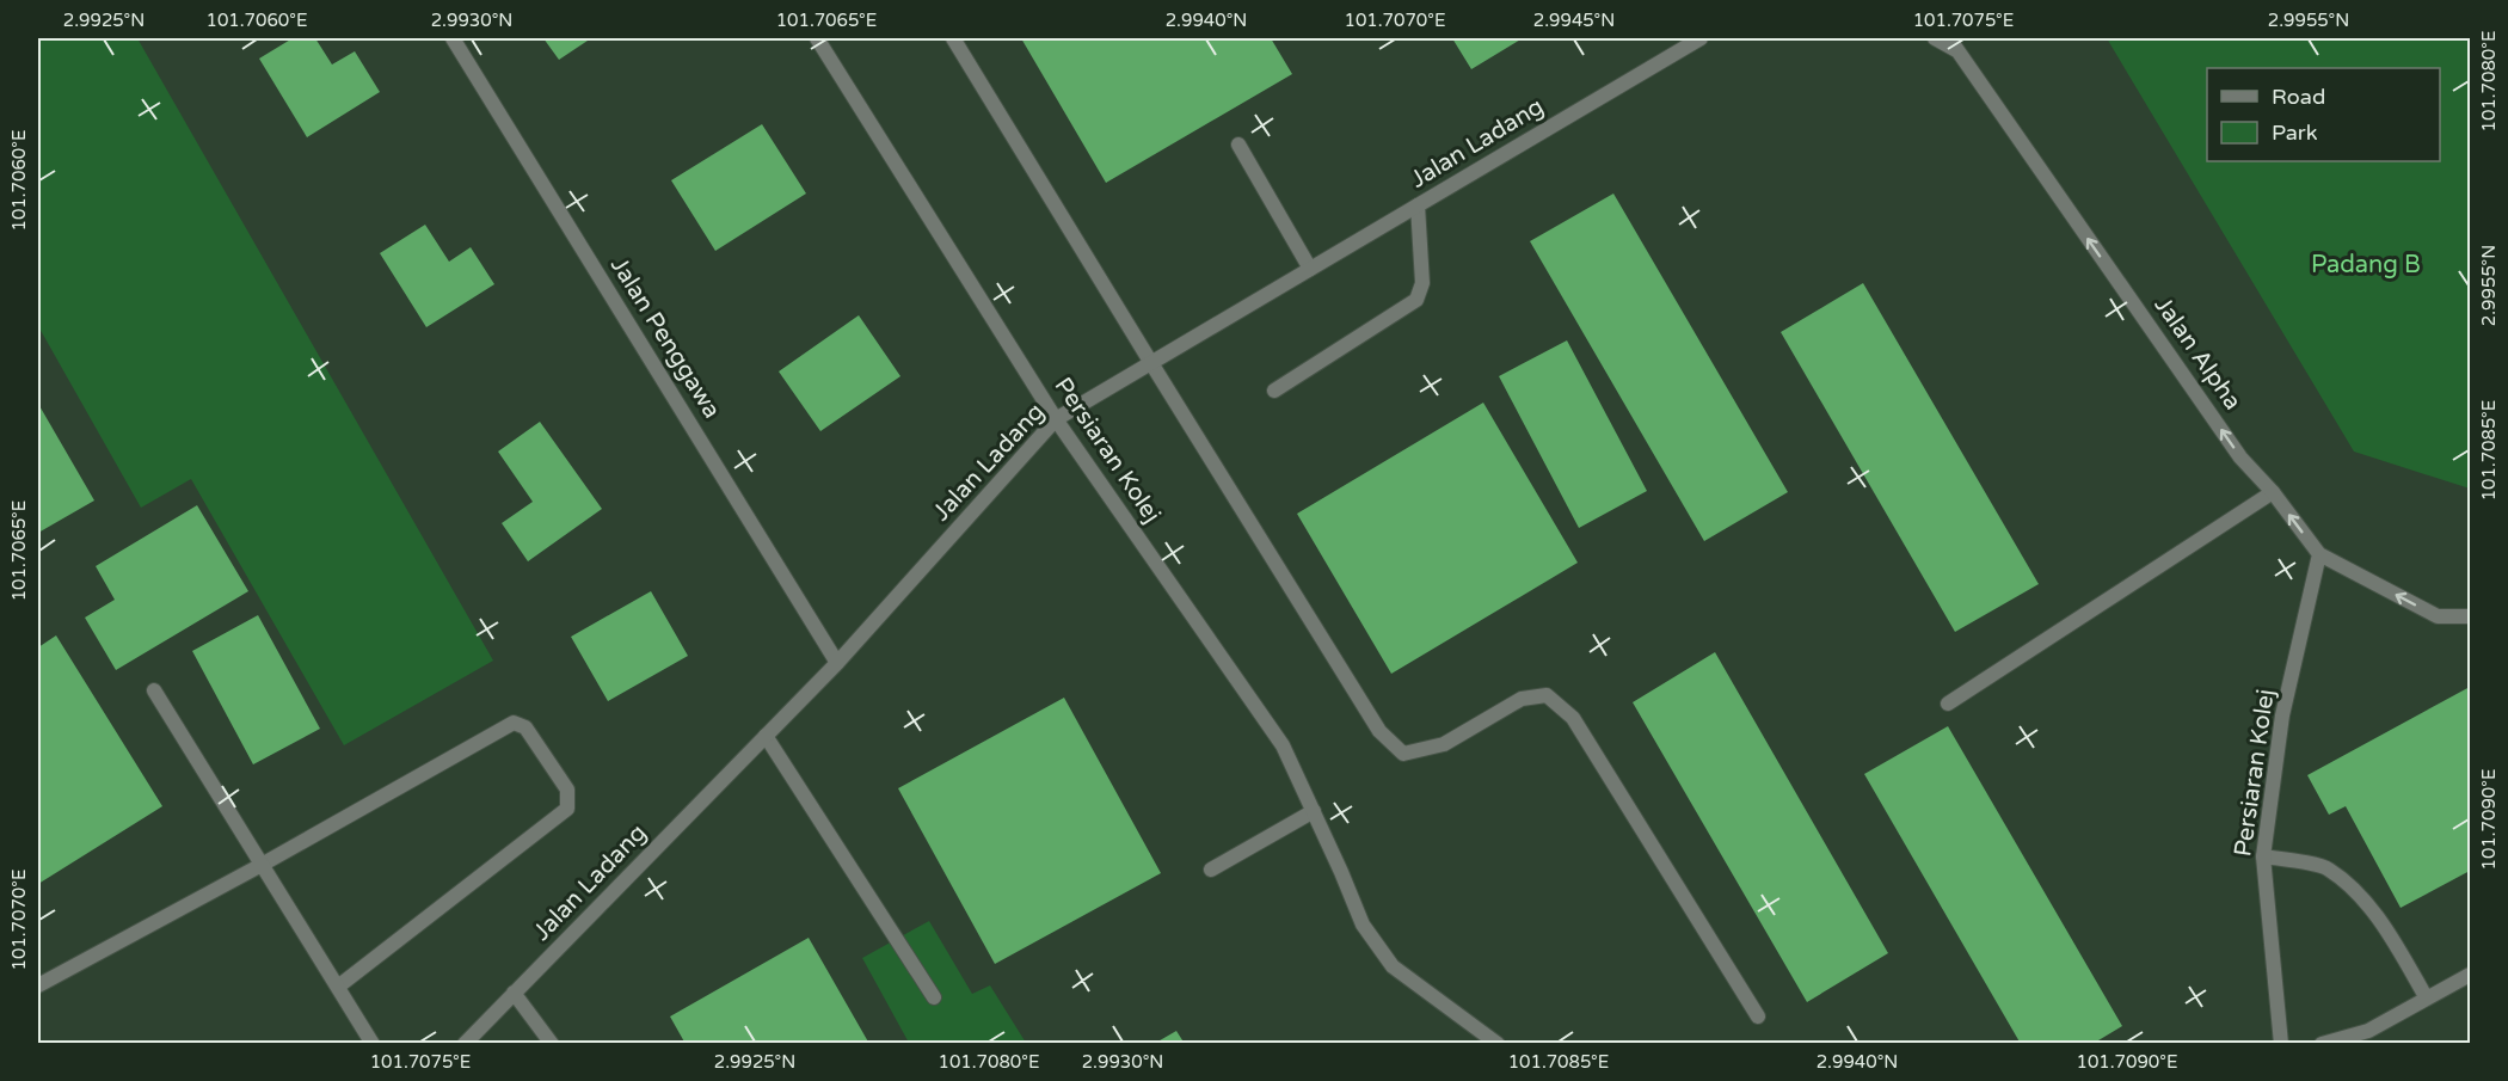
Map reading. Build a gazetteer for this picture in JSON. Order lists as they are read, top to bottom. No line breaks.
{"streets":{"street":["Jalan Ladang","Jalan Penggawa","Jalan Alpha","Persiaran Kolej"]},"crossings":[["Jalan Ladang","Jalan Penggawa"],["Jalan Ladang","Persiaran Kolej"],["Jalan Alpha","Persiaran Kolej"]],"one_way":["Jalan Alpha"],"parks":["Padang B"],"legend":["Road","Park"],"coordinates":["2.9925°N","101.7060°E","2.9930°N","101.7065°E","2.9940°N","101.7070°E","2.9945°N","101.7075°E","2.9955°N","101.7080°E","101.7085°E","101.7090°E"]}
